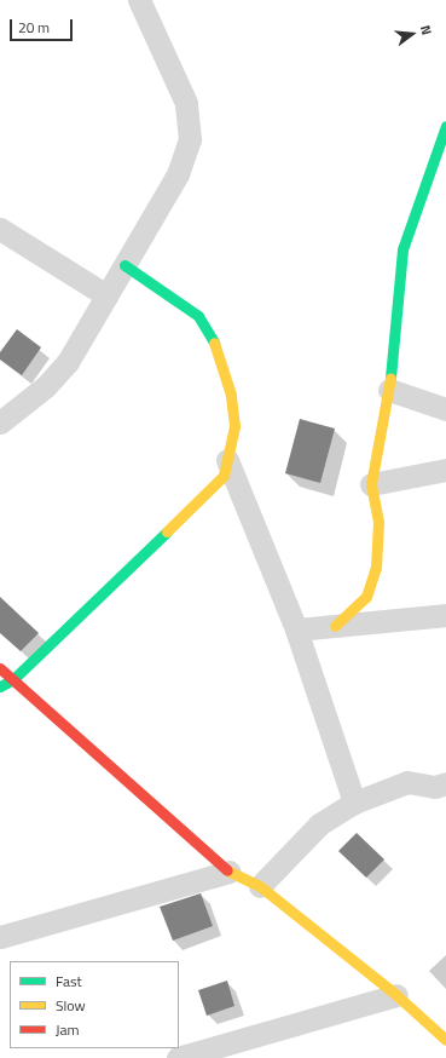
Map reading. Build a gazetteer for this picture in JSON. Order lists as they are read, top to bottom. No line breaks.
{"legend":["Fast","Slow","Jam"],"scale_bar":"20 m","north":"right"}
